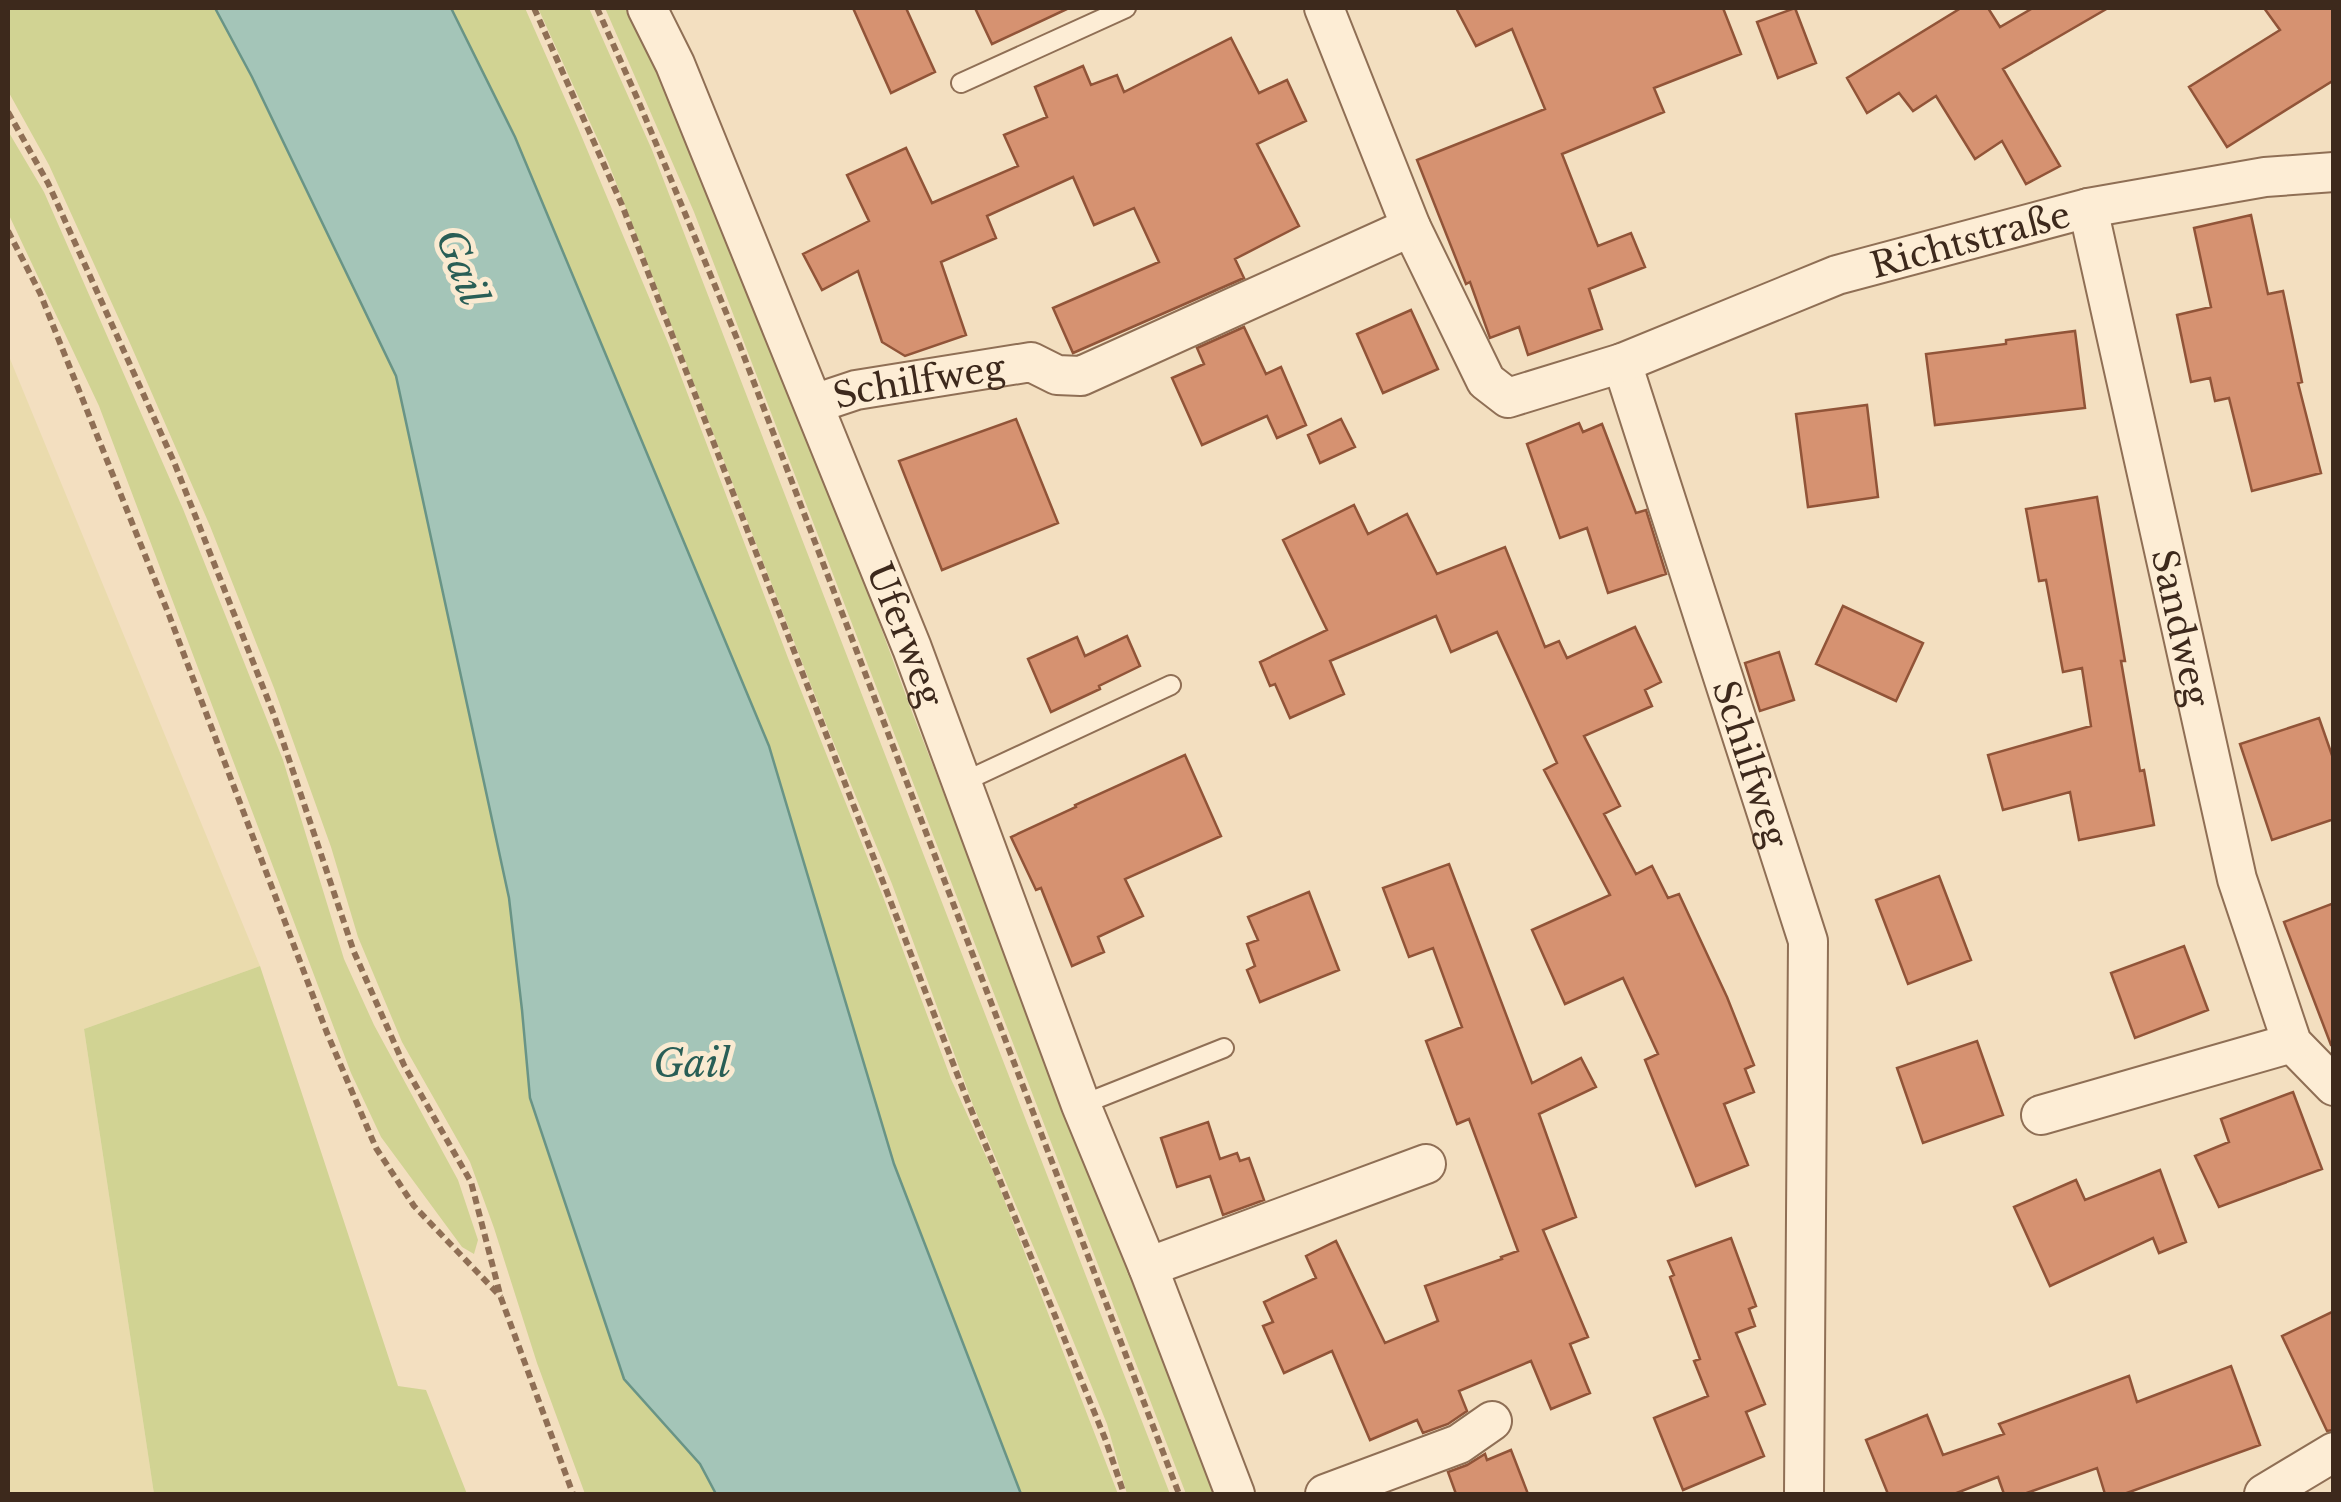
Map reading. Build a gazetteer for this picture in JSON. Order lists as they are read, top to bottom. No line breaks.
{"streets":{"street":["Richtstraße","Schilfweg","Sandweg","Uferweg"]},"crossings":[["Richtstraße","Schilfweg"],["Richtstraße","Sandweg"],["Schilfweg","Uferweg"]],"water":["Gail"]}
